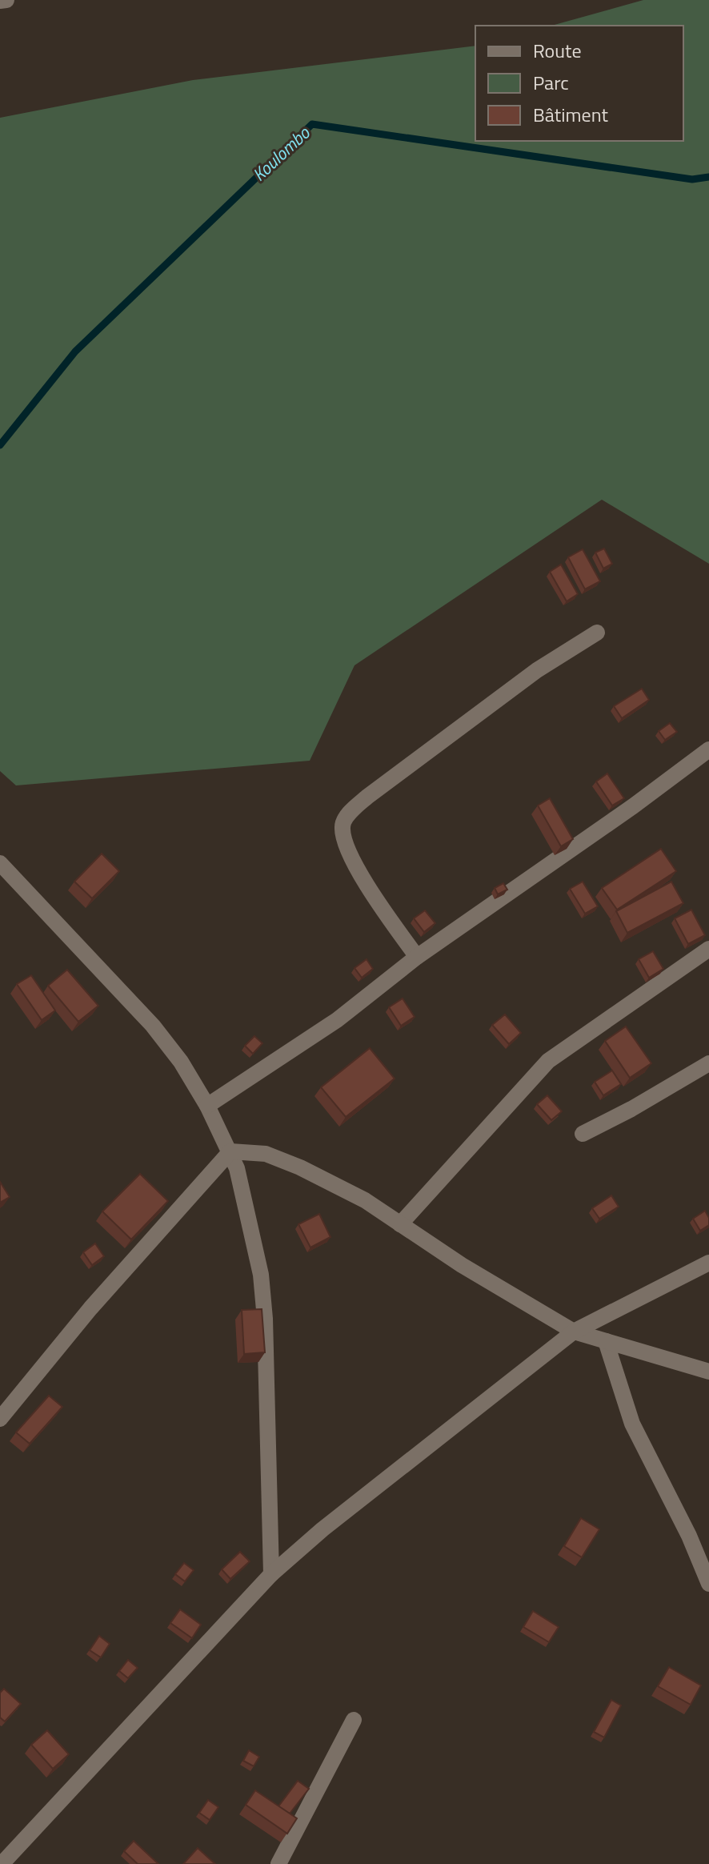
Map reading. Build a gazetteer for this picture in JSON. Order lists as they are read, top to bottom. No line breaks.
{"water":["Koulombo"],"legend":["Route","Parc","Bâtiment"]}
